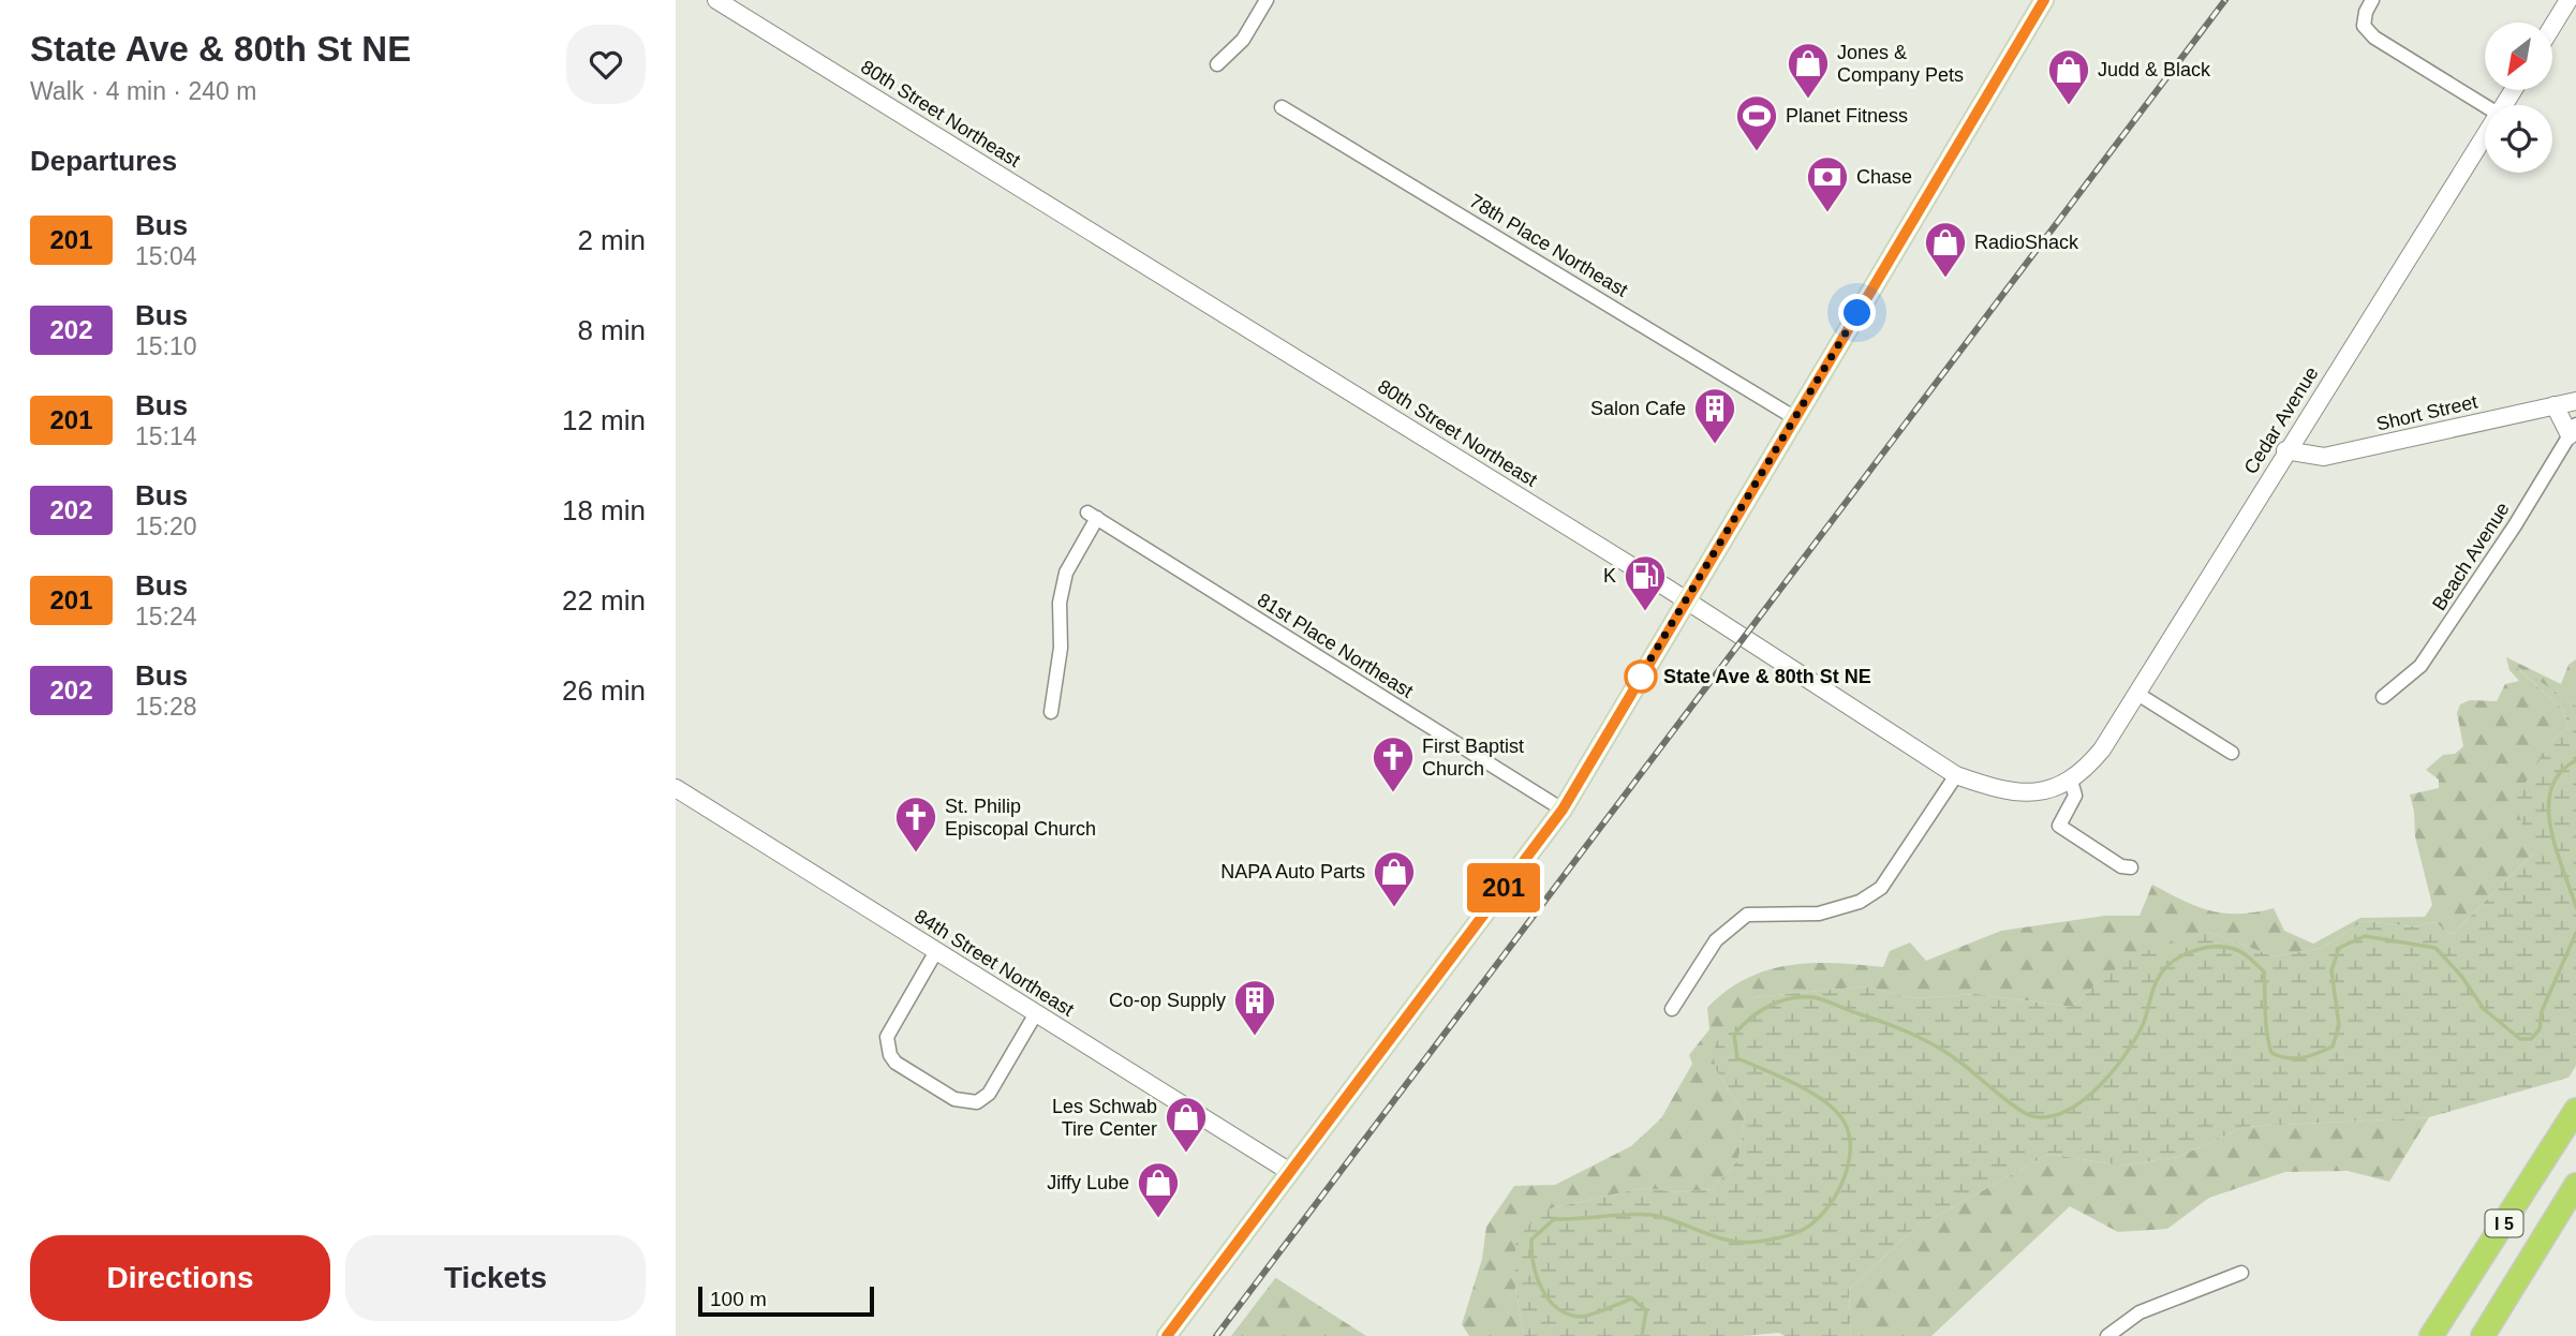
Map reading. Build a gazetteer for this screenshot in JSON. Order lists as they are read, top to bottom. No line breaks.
{"streets":{"highway":["I 5"],"street":["80th Street Northeast","78th Place Northeast","Short Street","Cedar Avenue","Beach Avenue","81st Place Northeast","84th Street Northeast"]},"crossings":[["80th Street Northeast","Cedar Avenue"],["Short Street","Cedar Avenue"]],"places":{"shop":["Jones & Company Pets","Judd & Black","RadioShack","NAPA Auto Parts","Les Schwab Tire Center","Jiffy Lube"],"sports":["Planet Fitness"],"bank":["Chase"],"building":["Salon Cafe","Co-op Supply"],"fuel station":["K"],"other":["State Ave & 80th St NE"],"church":["First Baptist Church","St. Philip Episcopal Church"]},"lines":["bus line 201"],"scale_bar":"100 m","north":"bottom left","page":{"heading":[["State Ave & 80th St NE","Walk · 4 min · 240 m"],"Departures"],"on_map":"201","list":[{"mark":"201","name":"Bus","note":"15:04","value":"2 min"},{"mark":"202","name":"Bus","note":"15:10","value":"8 min"},{"mark":"201","name":"Bus","note":"15:14","value":"12 min"},{"mark":"202","name":"Bus","note":"15:20","value":"18 min"},{"mark":"201","name":"Bus","note":"15:24","value":"22 min"},{"mark":"202","name":"Bus","note":"15:28","value":"26 min"}],"buttons":["Directions","Tickets"],"scale":"100 m"}}
